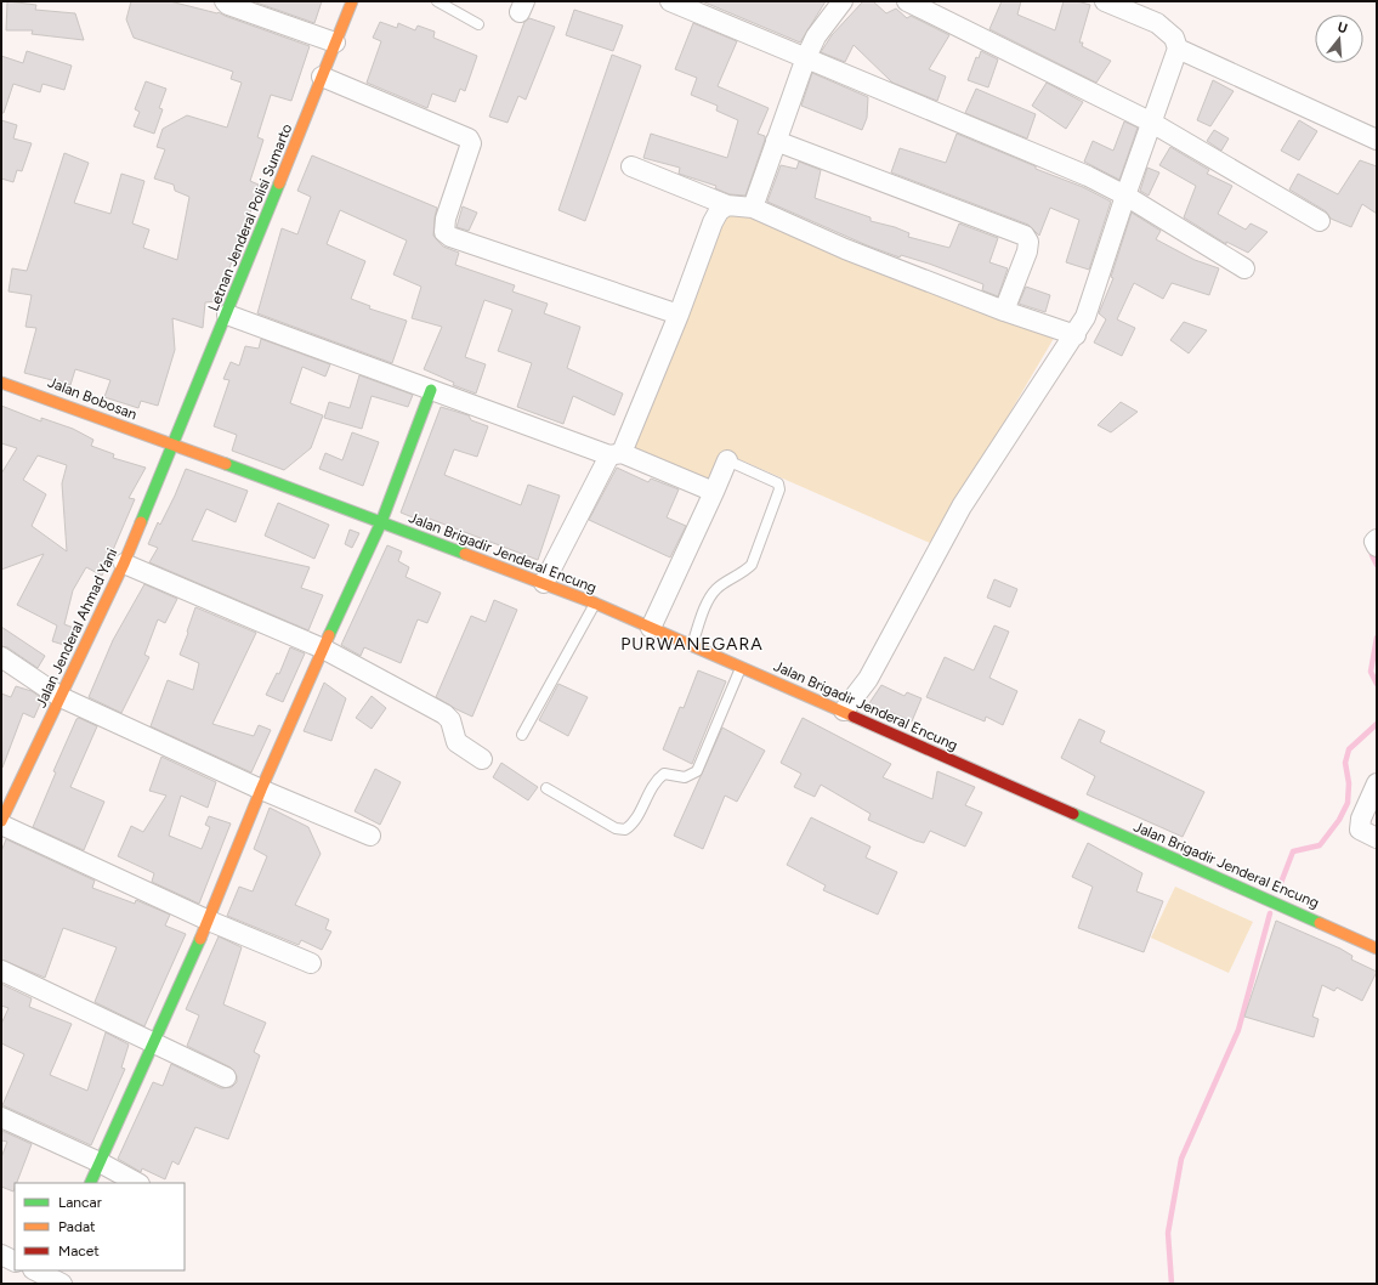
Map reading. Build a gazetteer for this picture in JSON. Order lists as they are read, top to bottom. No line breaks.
{"streets":{"street":["Letnan Jenderal Polisi Sumarto","Jalan Bobosan","Jalan Brigadir Jenderal Encung","Jalan Jenderal Ahmad Yani"]},"crossings":[["Letnan Jenderal Polisi Sumarto","Jalan Bobosan"],["Letnan Jenderal Polisi Sumarto","Jalan Brigadir Jenderal Encung"],["Letnan Jenderal Polisi Sumarto","Jalan Jenderal Ahmad Yani"],["Jalan Bobosan","Jalan Brigadir Jenderal Encung"],["Jalan Bobosan","Jalan Jenderal Ahmad Yani"],["Jalan Brigadir Jenderal Encung","Jalan Jenderal Ahmad Yani"]],"districts":["PURWANEGARA"],"legend":["Lancar","Padat","Macet"],"north":"top"}
